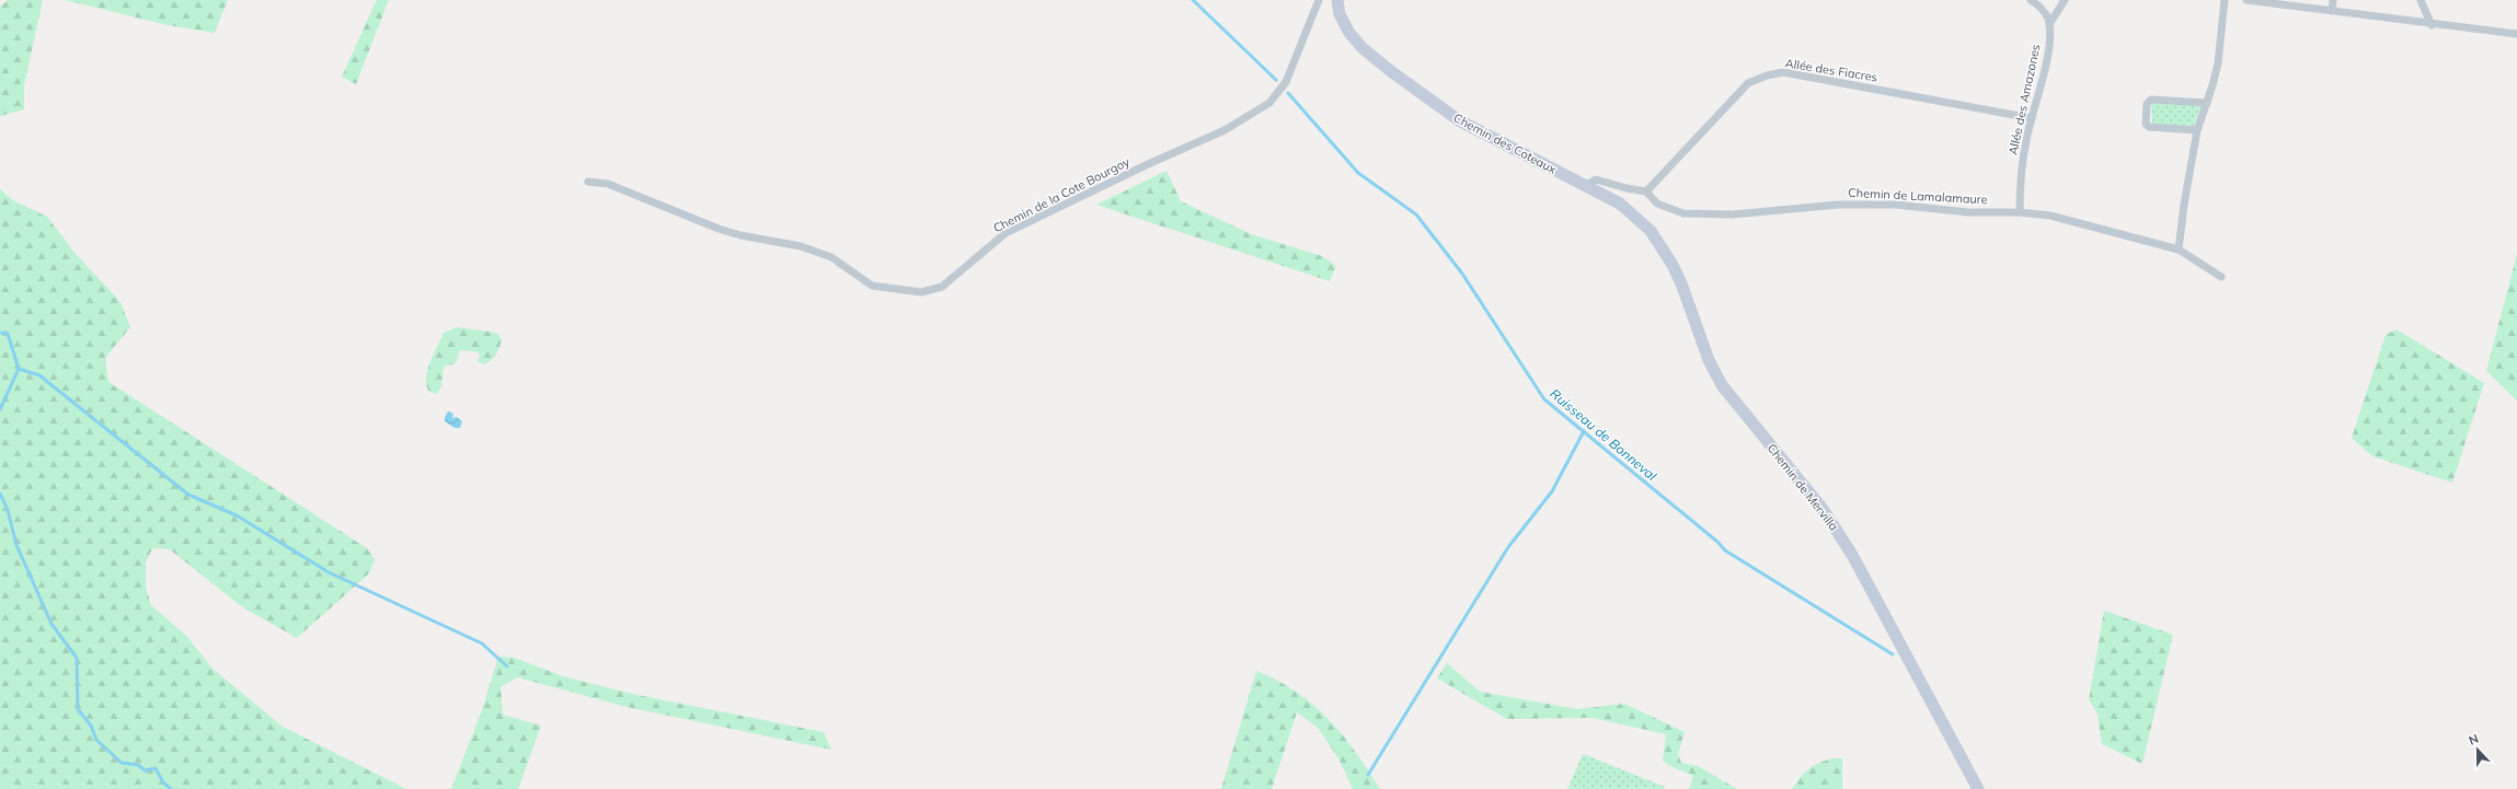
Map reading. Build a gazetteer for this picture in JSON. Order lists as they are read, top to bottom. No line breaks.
{"streets":{"street":["Allée des Fiacres","Allée des Amazones","Chemin des Coteaux","Chemin de la Cote Bourgoy","Chemin de Lamalamaure","Chemin de Mervilla"]},"crossings":[["Allée des Fiacres","Allée des Amazones"],["Allée des Fiacres","Chemin de Lamalamaure"],["Allée des Amazones","Chemin de Lamalamaure"],["Chemin des Coteaux","Chemin de Mervilla"]],"water":["Ruisseau de Bonneval"],"north":"top"}
